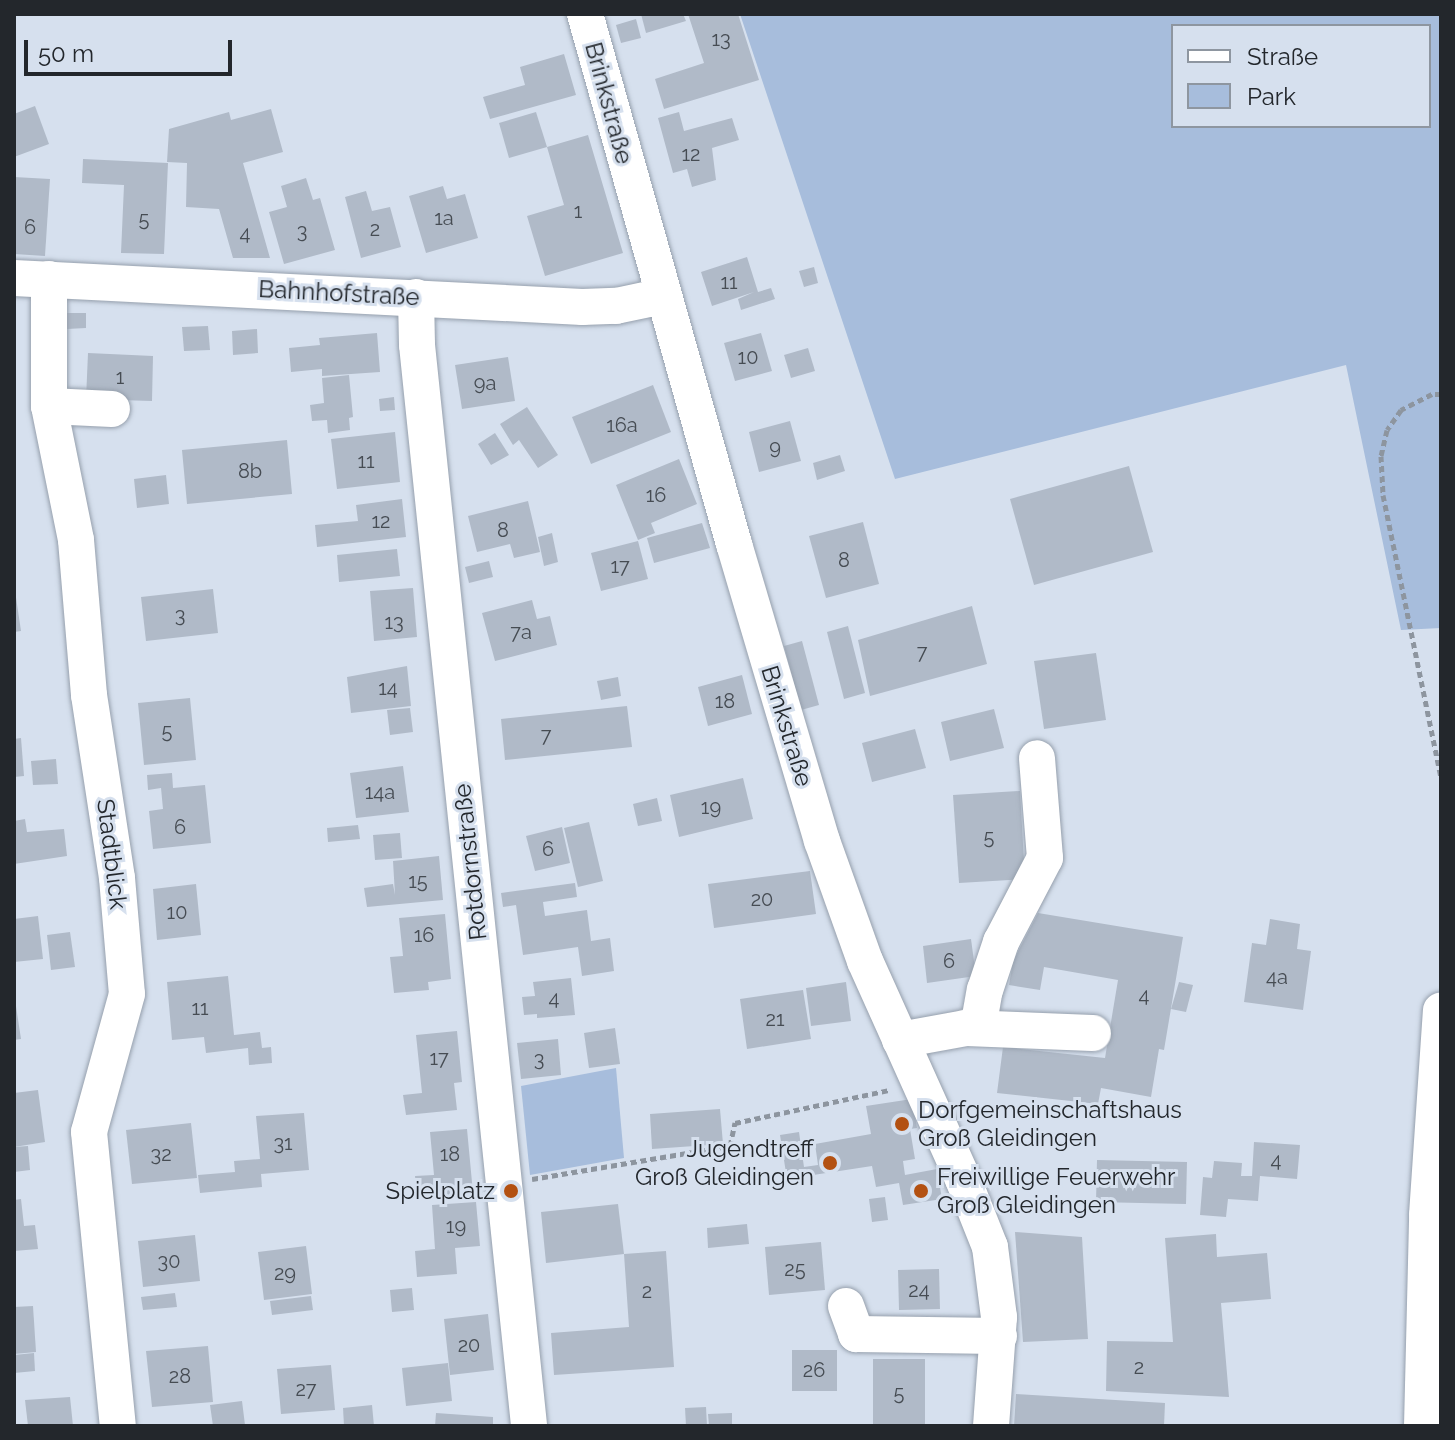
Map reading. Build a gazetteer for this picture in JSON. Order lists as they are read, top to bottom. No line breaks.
{"streets":{"street":["Brinkstraße","Bahnhofstraße","Stadtblick","Rotdornstraße"]},"crossings":[["Brinkstraße","Bahnhofstraße"],["Bahnhofstraße","Stadtblick"],["Bahnhofstraße","Rotdornstraße"]],"places":["Dorfgemeinschaftshaus Groß Gleidingen","Jugendtreff Groß Gleidingen","Spielplatz","Freiwillige Feuerwehr Groß Gleidingen"],"house_numbers":["13","12","1","1a","5","6","2","3","4","11","10","1","9a","16a","9","11","8b","16","12","8","8","17","3","13","7a","7","14","18","5","7","14a","19","6","5","6","15","20","10","16","6","4a","4","4","11","21","17","3","31","32","18","4","19","30","25","29","24","2","20","2","26","28","27","5"],"legend":["Straße","Park"],"scale_bar":"50 m"}
